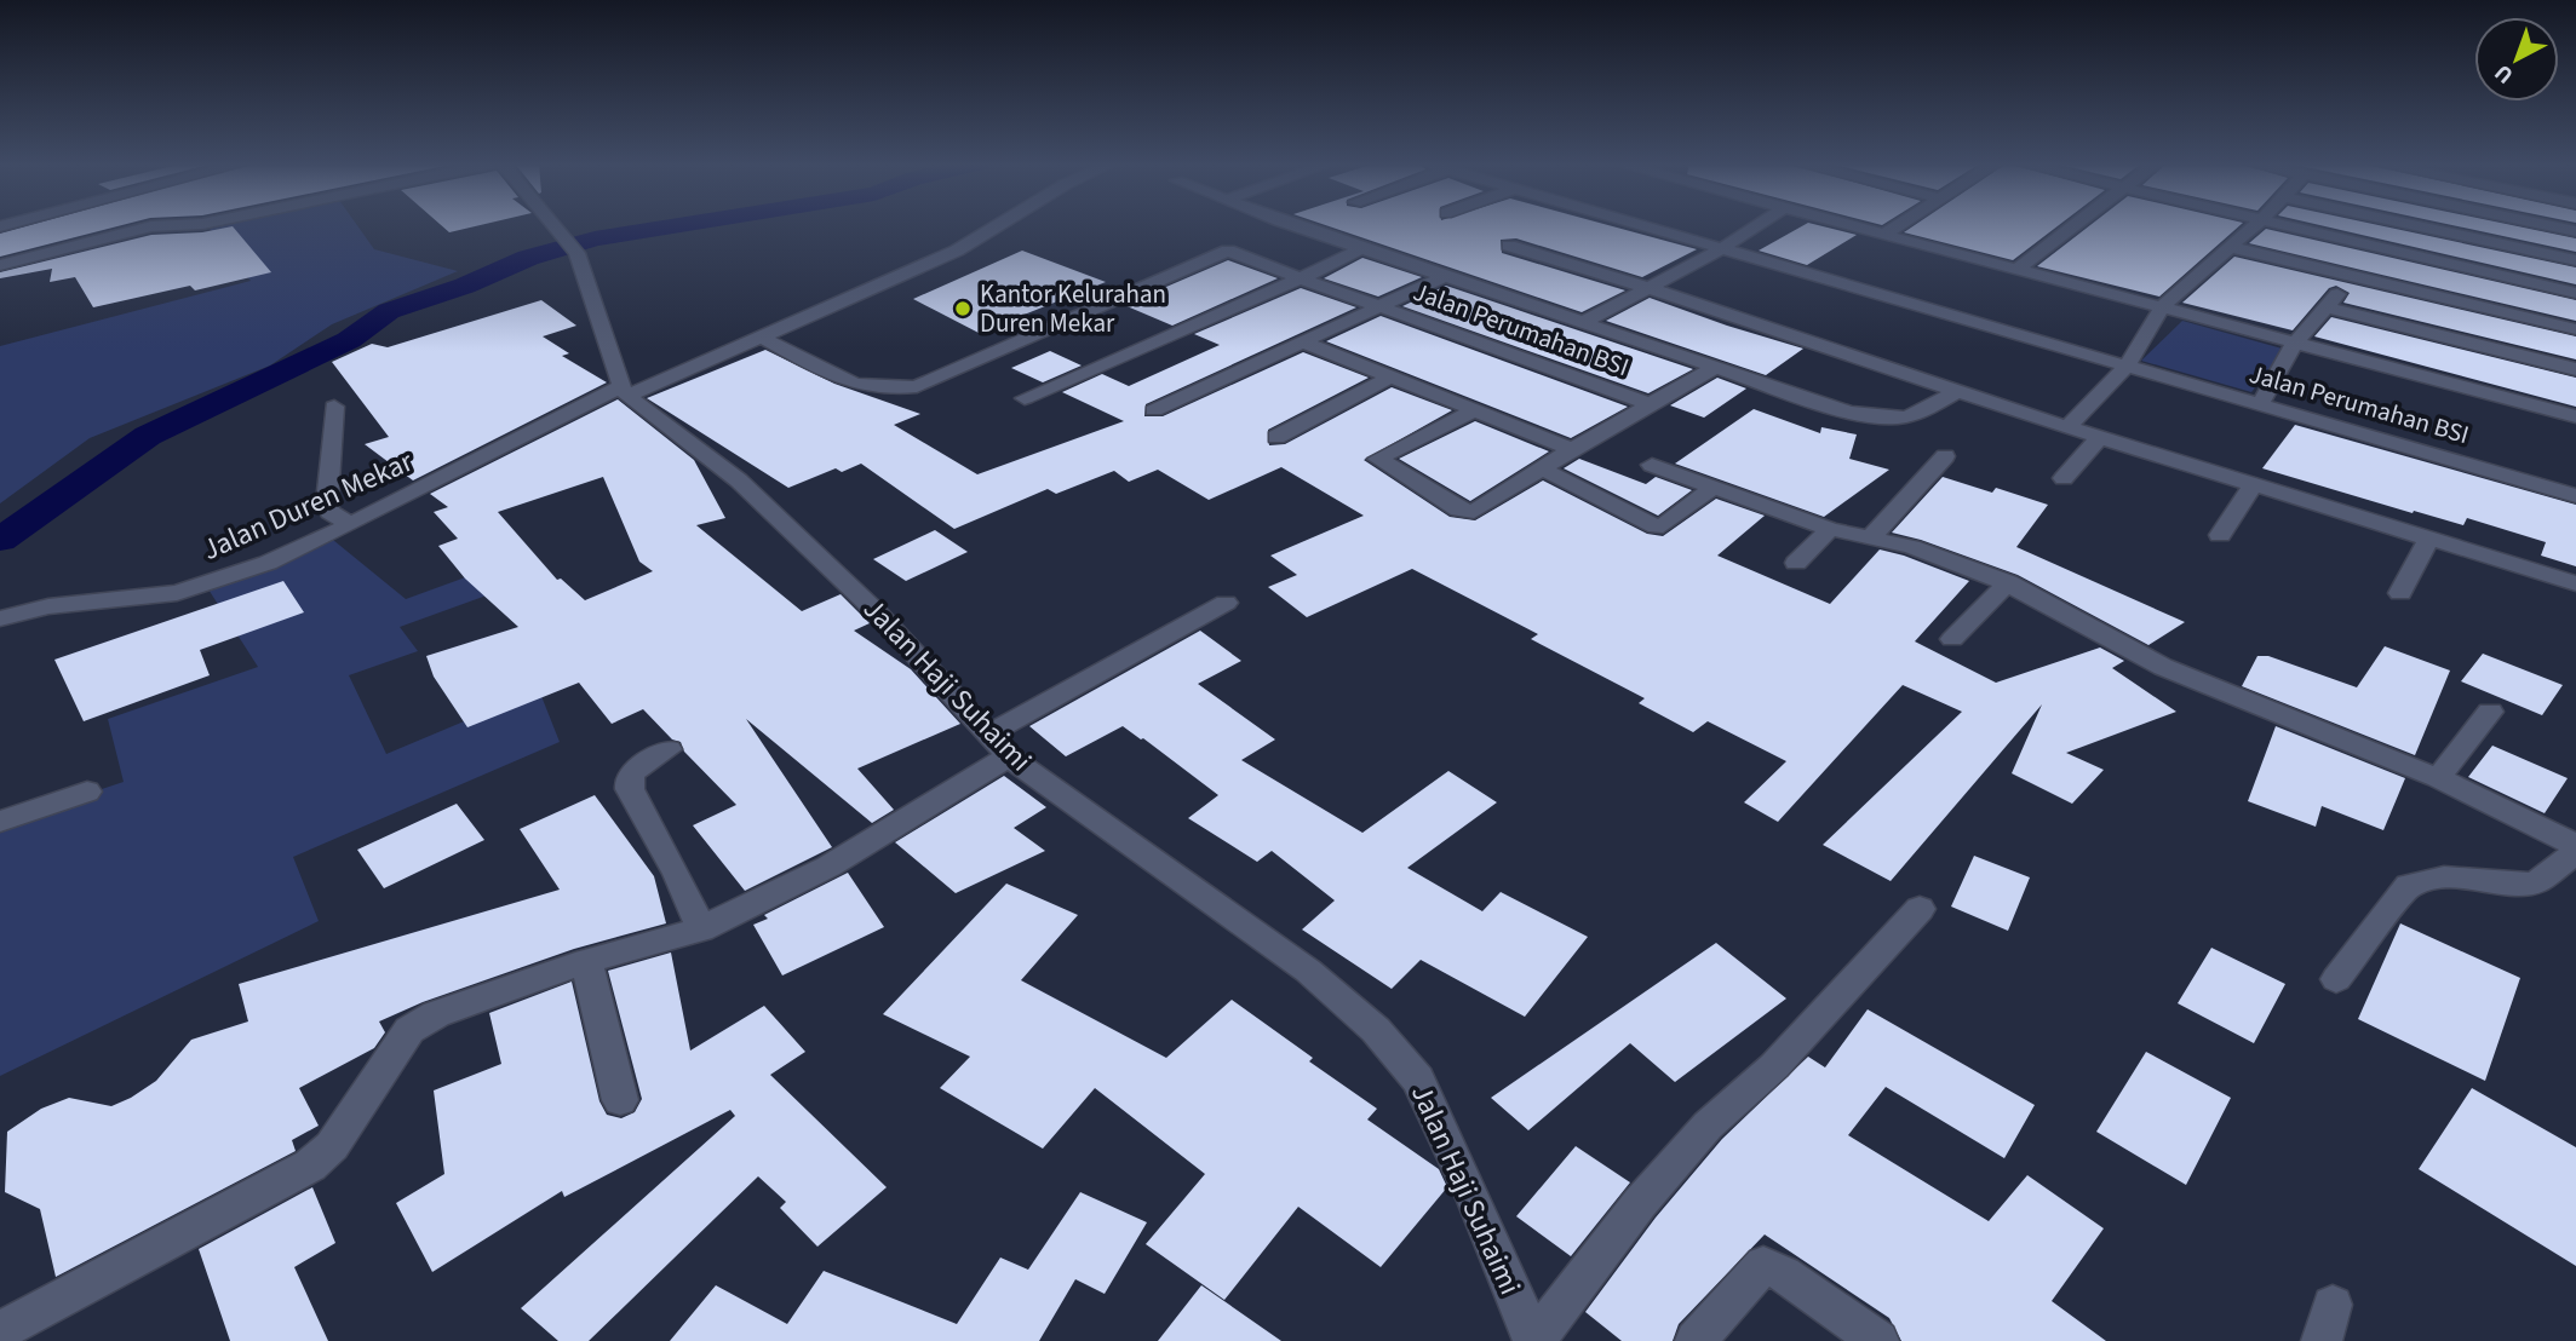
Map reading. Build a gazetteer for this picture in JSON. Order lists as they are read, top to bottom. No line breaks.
{"streets":{"street":["Jalan Perumahan BSI","Jalan Duren Mekar","Jalan Haji Suhaimi"]},"crossings":[["Jalan Perumahan BSI","Jalan Duren Mekar"],["Jalan Duren Mekar","Jalan Haji Suhaimi"]],"places":["Kantor Kelurahan Duren Mekar"],"north":"bottom left"}
